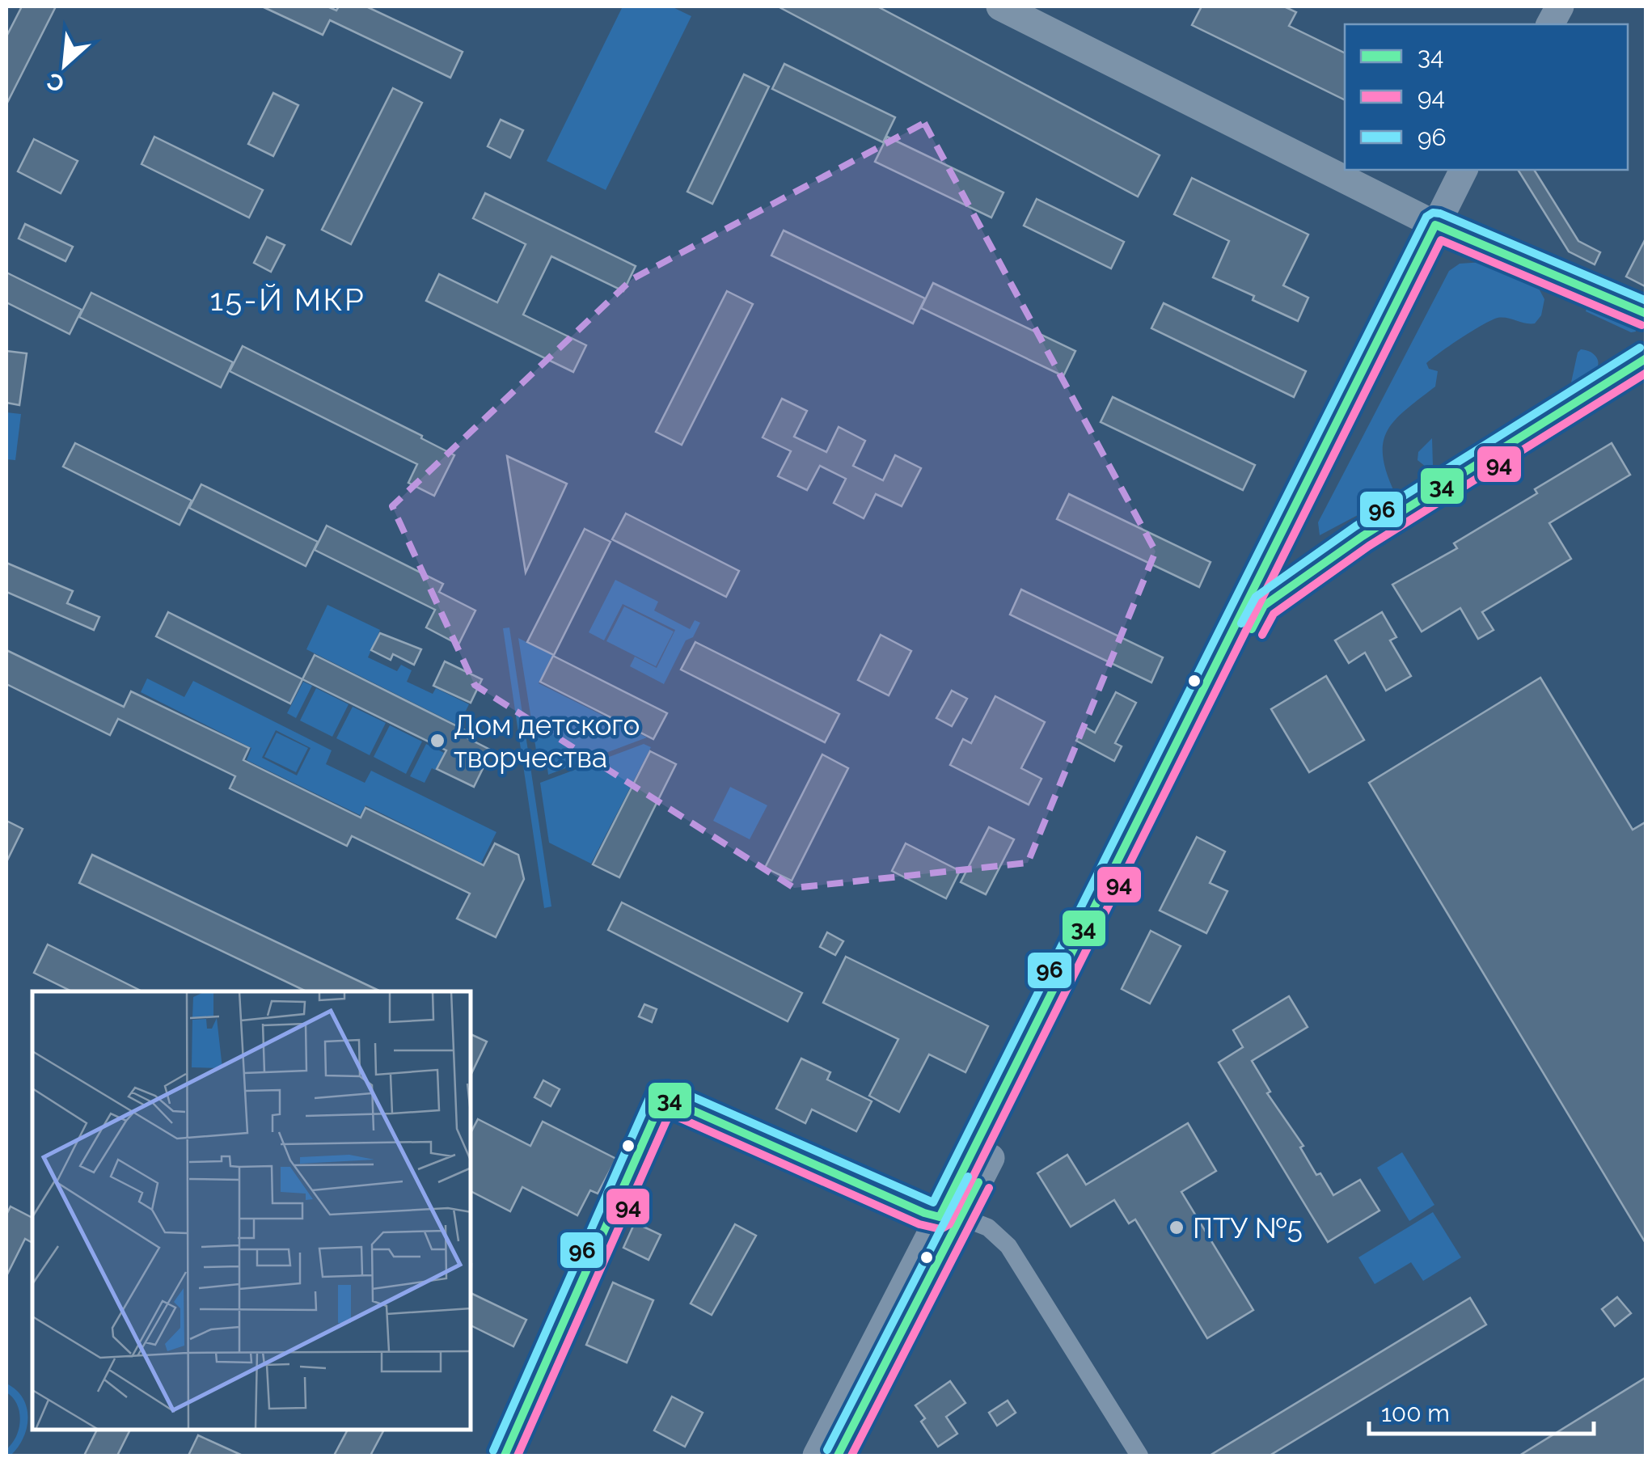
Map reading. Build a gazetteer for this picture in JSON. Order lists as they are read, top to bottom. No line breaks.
{"districts":["15-Й МКР"],"places":["Дом детского творчества","ПТУ №5"],"lines":["transit line 96","transit line 34","transit line 94"],"legend":["34","94","96"],"scale_bar":"100 m","north":"bottom left"}
